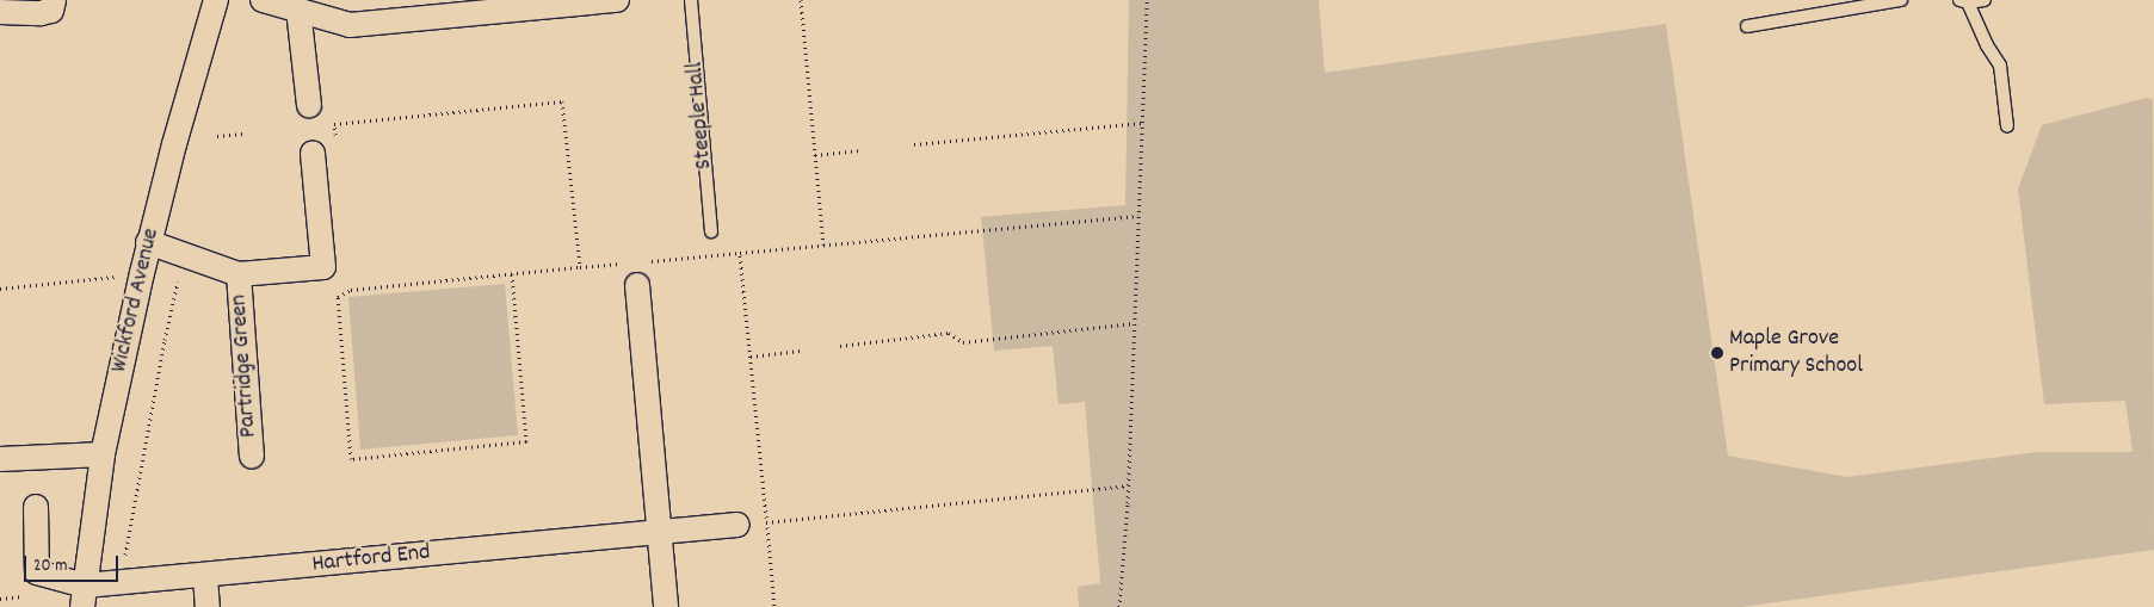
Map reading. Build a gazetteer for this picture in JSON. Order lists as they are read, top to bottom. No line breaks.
{"streets":{"street":["Wickford Avenue","Partridge Green","Hartford End"],"lane":["Steeple Hall"]},"crossings":[["Wickford Avenue","Partridge Green"],["Wickford Avenue","Hartford End"]],"places":["Maple Grove Primary School"],"scale_bar":"20 m"}
